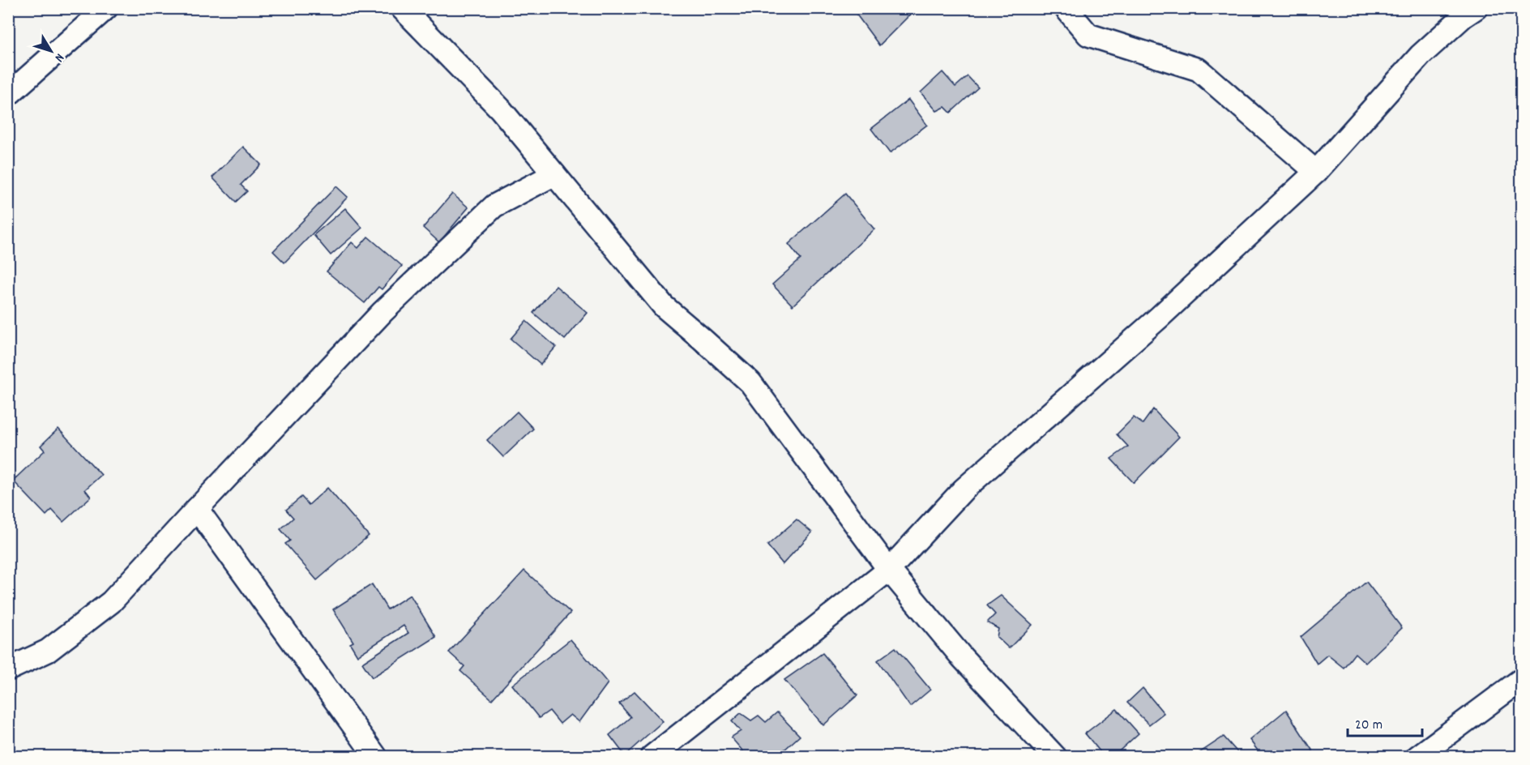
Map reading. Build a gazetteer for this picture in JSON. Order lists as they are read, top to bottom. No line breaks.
{"scale_bar":"20 m","north":"bottom right"}
